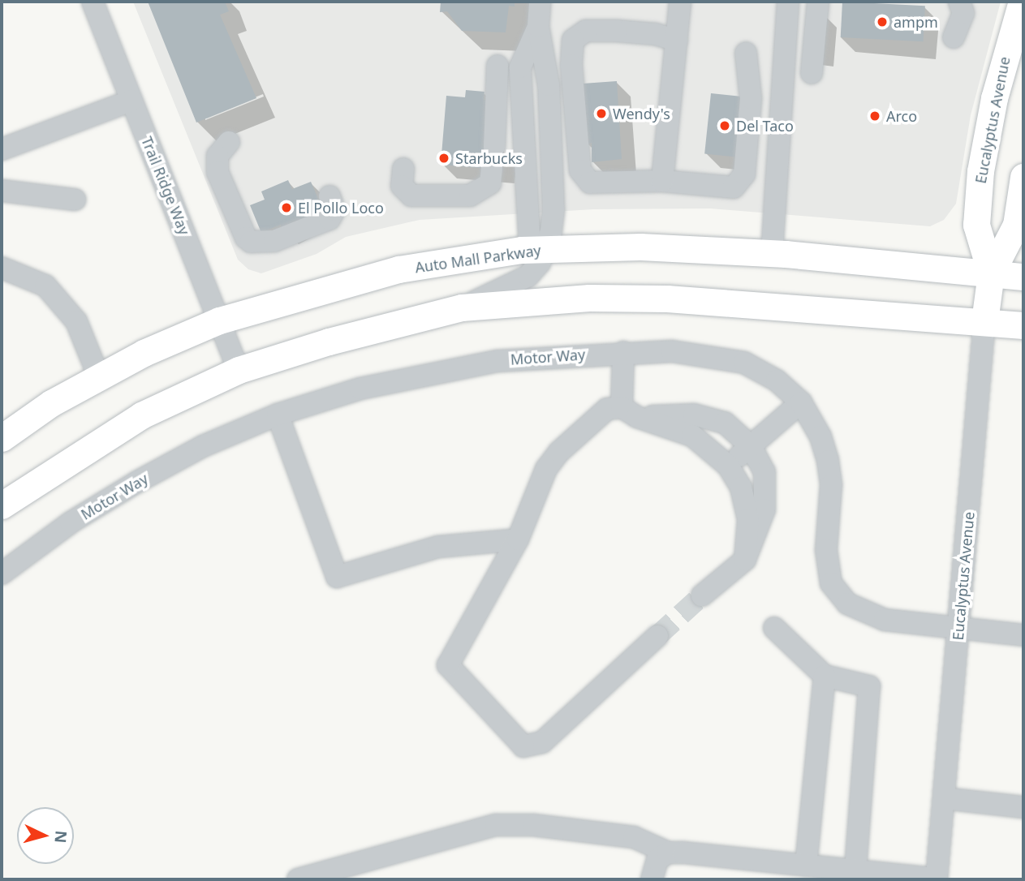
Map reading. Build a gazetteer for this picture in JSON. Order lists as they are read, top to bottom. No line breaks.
{"streets":{"main road":["Eucalyptus Avenue","Auto Mall Parkway"],"street":["Trail Ridge Way","Motor Way"]},"crossings":[["Eucalyptus Avenue","Auto Mall Parkway"],["Eucalyptus Avenue","Motor Way"],["Trail Ridge Way","Auto Mall Parkway"]],"places":["ampm","Wendy's","Arco","Del Taco","Starbucks","El Pollo Loco"],"north":"right"}
